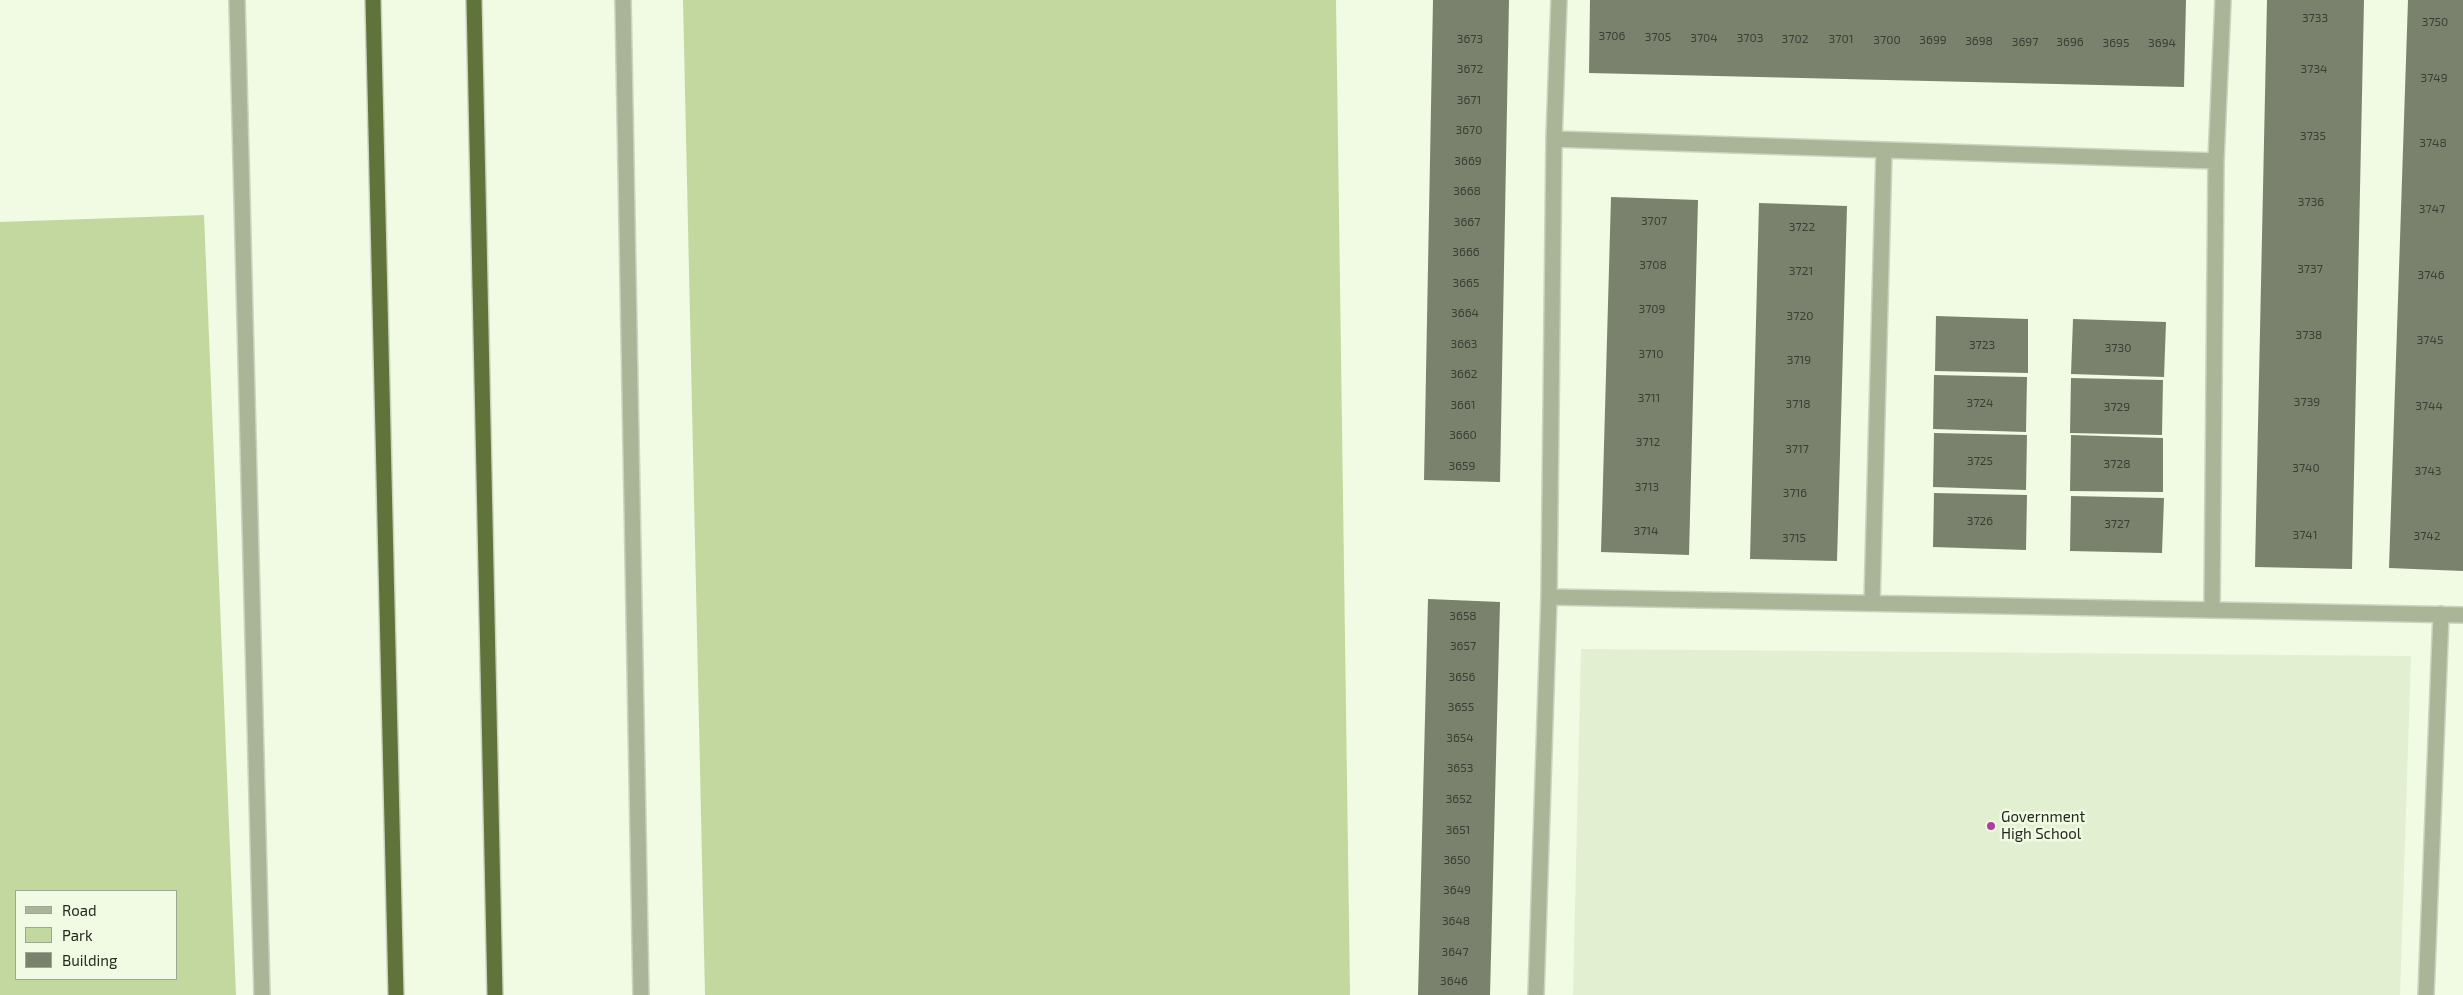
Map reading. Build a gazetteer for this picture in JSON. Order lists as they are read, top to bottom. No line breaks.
{"places":["Government High School"],"house_numbers":["3733","3750","3706","3705","3704","3703","3673","3702","3701","3700","3699","3698","3697","3696","3695","3694","3672","3734","3749","3671","3670","3735","3748","3669","3668","3736","3747","3707","3667","3722","3666","3708","3737","3721","3746","3665","3709","3664","3720","3738","3745","3663","3723","3730","3710","3719","3662","3711","3739","3724","3718","3661","3744","3729","3660","3712","3717","3725","3728","3659","3740","3743","3713","3716","3726","3727","3714","3741","3742","3715","3658","3657","3656","3655","3654","3653","3652","3651","3650","3649","3648","3647","3646"],"legend":["Road","Park","Building"]}
